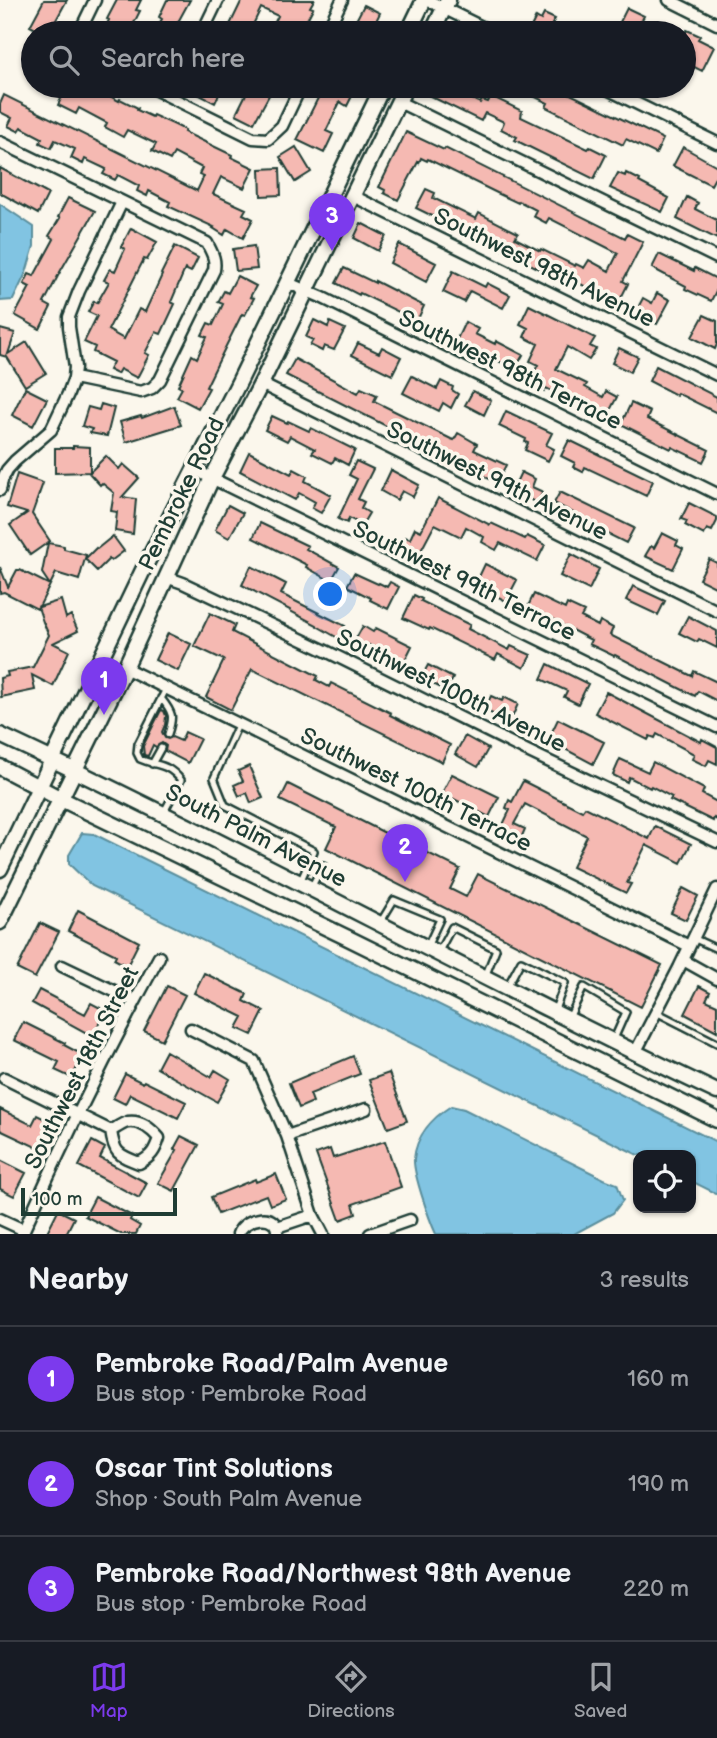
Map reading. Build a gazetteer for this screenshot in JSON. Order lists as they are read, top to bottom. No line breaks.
{"streets":{"main road":["Pembroke Road","South Palm Avenue"],"street":["Southwest 98th Avenue","Southwest 98th Terrace","Southwest 99th Avenue","Southwest 99th Terrace","Southwest 100th Avenue","Southwest 100th Terrace","Southwest 18th Street"]},"crossings":[["Southwest 98th Avenue","Pembroke Road"],["Southwest 98th Terrace","Pembroke Road"],["Southwest 99th Avenue","Pembroke Road"],["Pembroke Road","Southwest 99th Terrace"],["Pembroke Road","Southwest 100th Avenue"],["Pembroke Road","Southwest 100th Terrace"],["Pembroke Road","South Palm Avenue"]],"scale_bar":"100 m","page":{"search":"Search here","pins":["3","1","2"],"scale":"100 m","heading":["Nearby","3 results"],"list":[{"mark":"1","name":"Pembroke Road/Palm Avenue","note":"Bus stop · Pembroke Road","value":"160 m"},{"mark":"2","name":"Oscar Tint Solutions","note":"Shop · South Palm Avenue","value":"190 m"},{"mark":"3","name":"Pembroke Road/Northwest 98th Avenue","note":"Bus stop · Pembroke Road","value":"220 m"}],"nav":["Map","Directions","Saved"]}}
